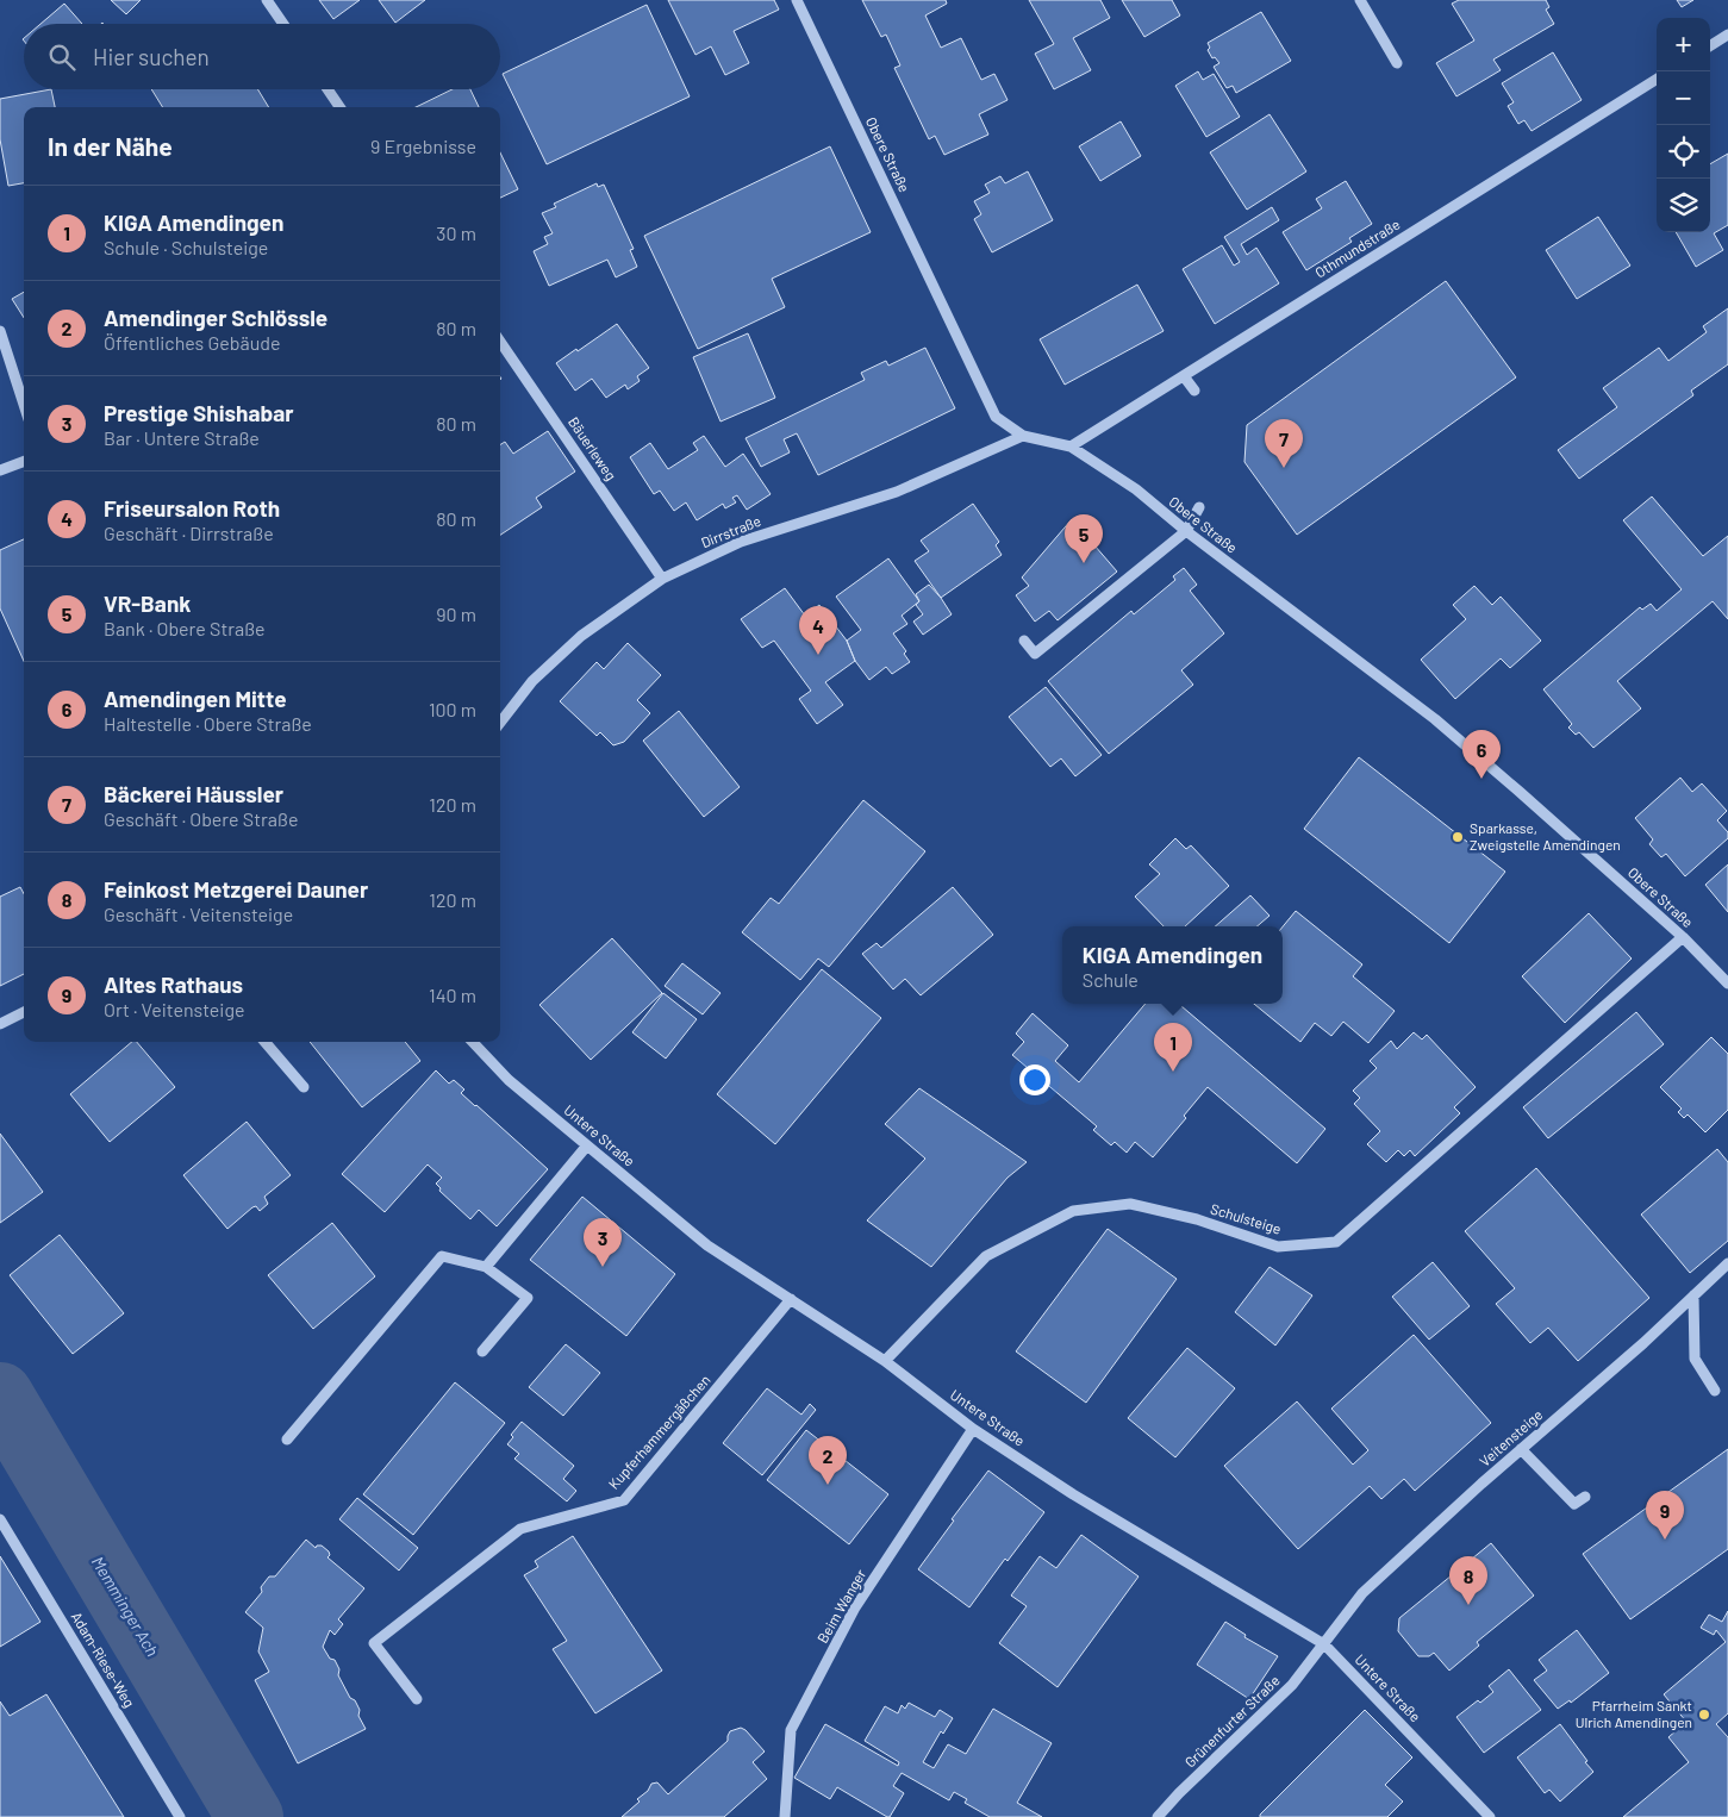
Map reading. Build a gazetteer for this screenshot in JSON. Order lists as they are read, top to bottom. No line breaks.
{"streets":{"street":["Obere Straße","Othmundstraße","Bäuerleweg","Dirrstraße","Untere Straße","Schulsteige","Kupferhammergäßchen","Veitensteige","Beim Wanger","Adam-Riese-Weg","Grünenfurter Straße"]},"crossings":[["Obere Straße","Othmundstraße"],["Obere Straße","Dirrstraße"],["Obere Straße","Schulsteige"],["Bäuerleweg","Dirrstraße"],["Untere Straße","Schulsteige"],["Untere Straße","Kupferhammergäßchen"],["Untere Straße","Veitensteige"],["Untere Straße","Beim Wanger"],["Untere Straße","Grünenfurter Straße"],["Veitensteige","Grünenfurter Straße"]],"water":["Memminger Ach"],"places":["Sparkasse, Zweigstelle Amendingen","Pfarrheim Sankt Ulrich Amendingen"],"page":{"map_buttons":["+","−"],"search":"Hier suchen","heading":["In der Nähe","9 Ergebnisse"],"list":[{"mark":"1","name":"KIGA Amendingen","note":"Schule · Schulsteige","value":"30 m"},{"mark":"2","name":"Amendinger Schlössle","note":"Öffentliches Gebäude","value":"80 m"},{"mark":"3","name":"Prestige Shishabar","note":"Bar · Untere Straße","value":"80 m"},{"mark":"4","name":"Friseursalon Roth","note":"Geschäft · Dirrstraße","value":"80 m"},{"mark":"5","name":"VR-Bank","note":"Bank · Obere Straße","value":"90 m"},{"mark":"6","name":"Amendingen Mitte","note":"Haltestelle · Obere Straße","value":"100 m"},{"mark":"7","name":"Bäckerei Häussler","note":"Geschäft · Obere Straße","value":"120 m"},{"mark":"8","name":"Feinkost Metzgerei Dauner","note":"Geschäft · Veitensteige","value":"120 m"},{"mark":"9","name":"Altes Rathaus","note":"Ort · Veitensteige","value":"140 m"}],"pins":["7","5","4","6","1","3","2","9","8"],"popup":["KIGA Amendingen","Schule"]}}
